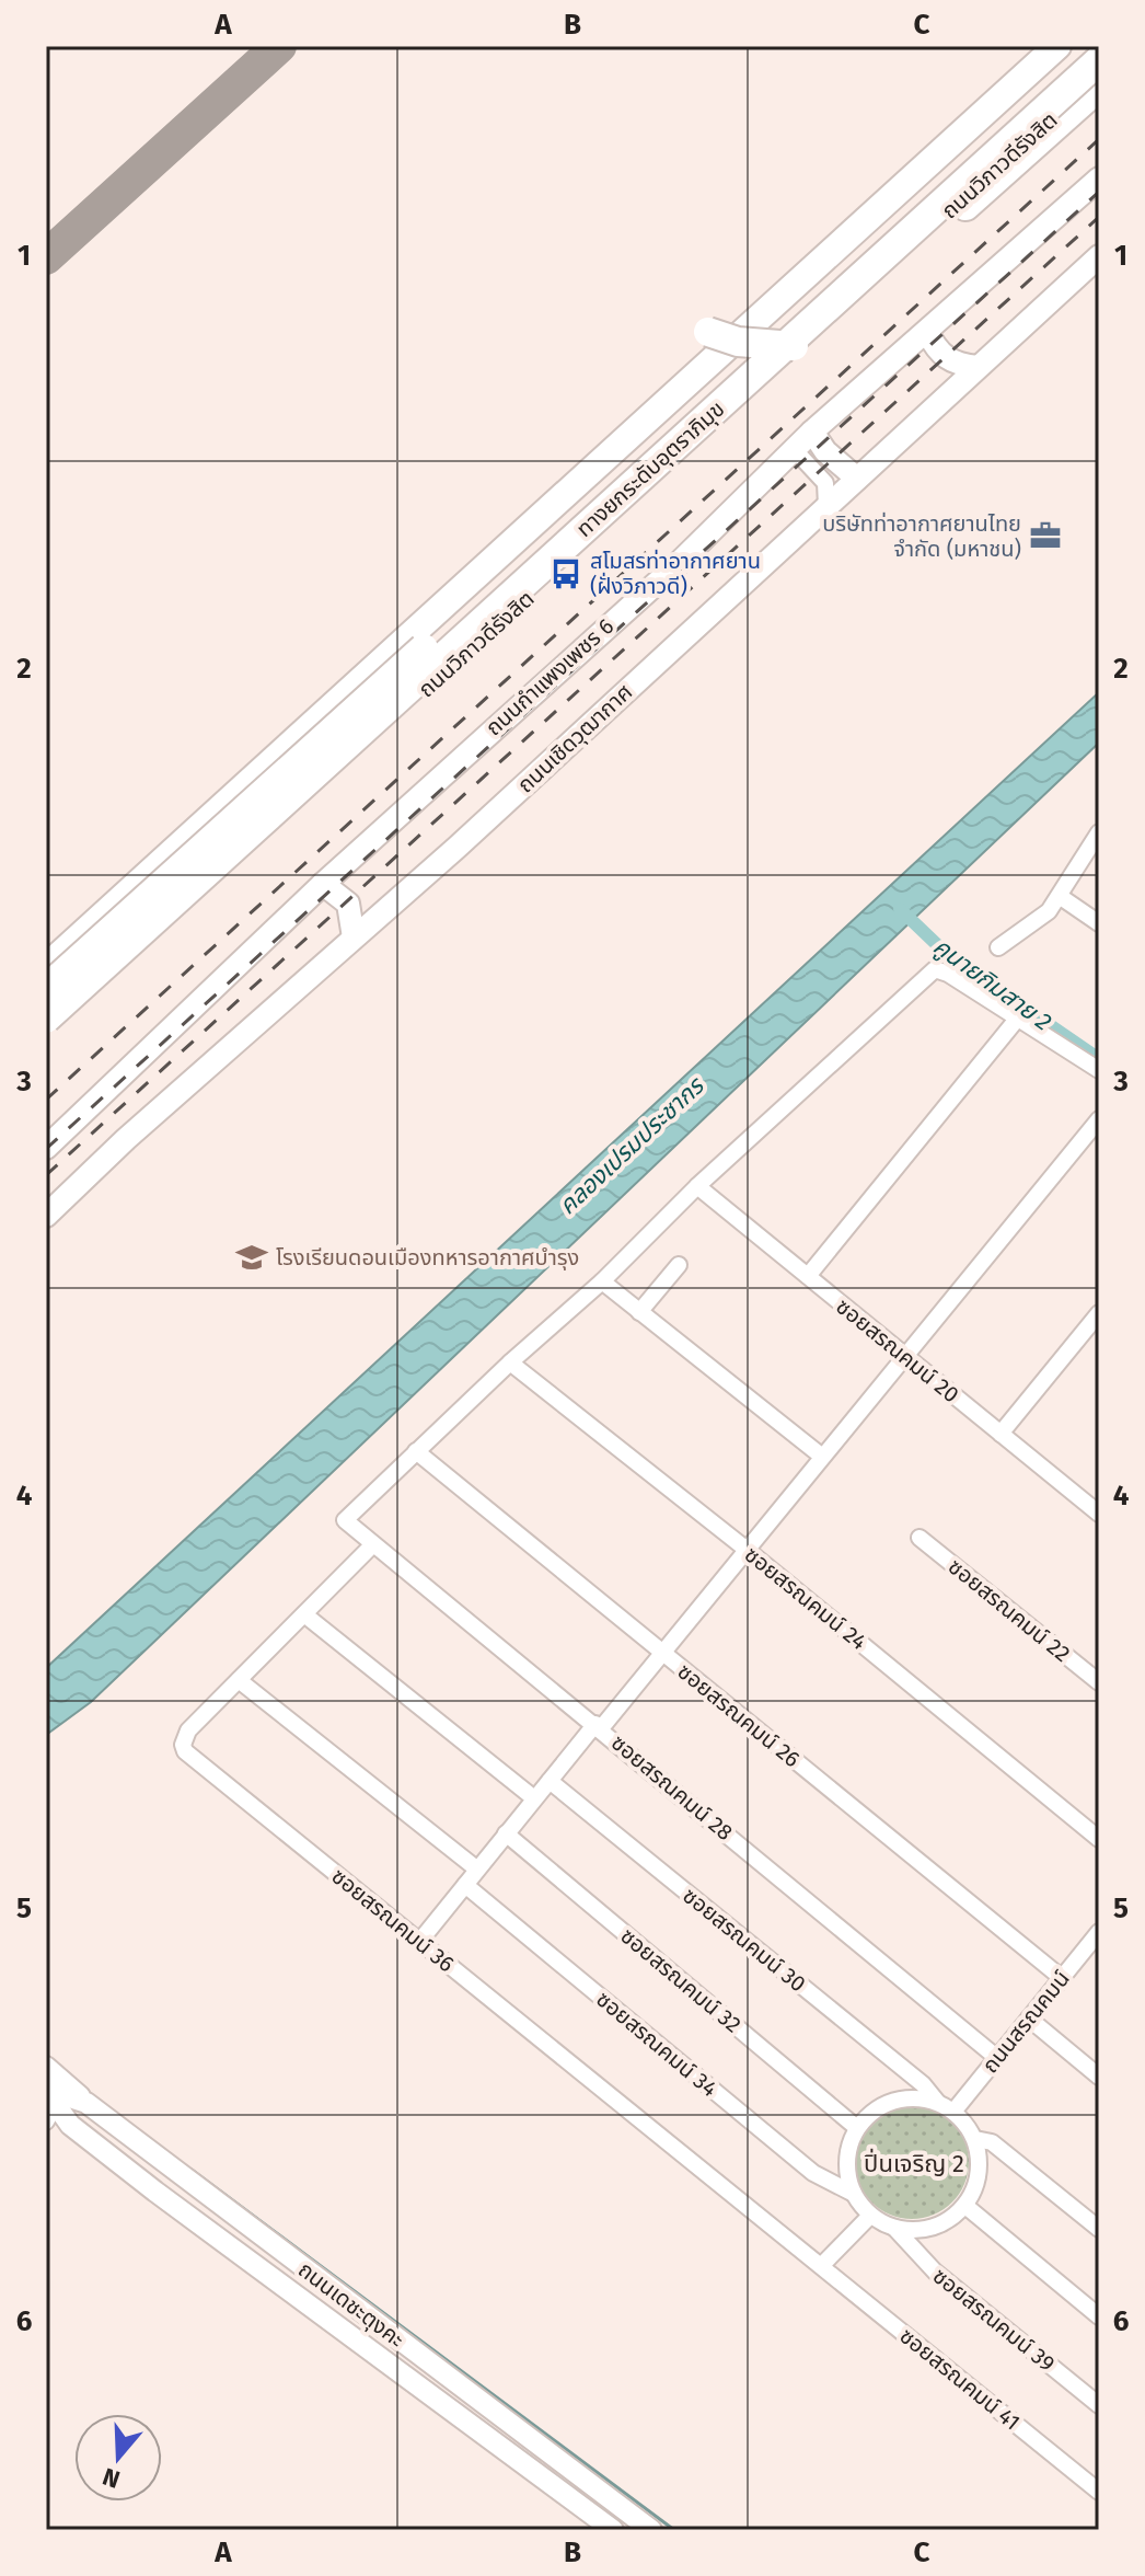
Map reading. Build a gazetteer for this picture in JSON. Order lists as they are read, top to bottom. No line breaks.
{"streets":{"highway":["ถนนวิภาวดีรังสิต","ทางยกระดับอุตราภิมุข"],"main road":["ถนนกำแพงเพชร 6","ถนนเชิดวุฒากาศ"],"street":["ซอยสรณคมน์ 20","ซอยสรณคมน์ 24","ซอยสรณคมน์ 22","ซอยสรณคมน์ 26","ซอยสรณคมน์ 28","ซอยสรณคมน์ 36","ซอยสรณคมน์ 30","ซอยสรณคมน์ 32","ถนนสรณคมน์","ซอยสรณคมน์ 34","ถนนเดชะตุงคะ","ซอยสรณคมน์ 39","ซอยสรณคมน์ 41"]},"crossings":[["ซอยสรณคมน์ 26","ซอยสรณคมน์ 28"],["ซอยสรณคมน์ 26","ถนนสรณคมน์"],["ซอยสรณคมน์ 28","ซอยสรณคมน์ 36"],["ซอยสรณคมน์ 28","ถนนสรณคมน์"],["ซอยสรณคมน์ 36","ซอยสรณคมน์ 41"],["ซอยสรณคมน์ 30","ซอยสรณคมน์ 32"],["ซอยสรณคมน์ 30","ถนนสรณคมน์"],["ซอยสรณคมน์ 30","ซอยสรณคมน์ 34"],["ซอยสรณคมน์ 30","ซอยสรณคมน์ 39"],["ซอยสรณคมน์ 32","ถนนสรณคมน์"],["ซอยสรณคมน์ 32","ซอยสรณคมน์ 34"],["ซอยสรณคมน์ 32","ซอยสรณคมน์ 39"],["ถนนสรณคมน์","ซอยสรณคมน์ 34"],["ถนนสรณคมน์","ซอยสรณคมน์ 39"],["ซอยสรณคมน์ 34","ซอยสรณคมน์ 39"]],"districts":["ปิ่นเจริญ 2"],"water":["คูนายกิมสาย 2","คลองเปรมประชากร"],"places":{"office":["บริษัทท่าอากาศยานไทย จำกัด (มหาชน)"],"bus stop":["สโมสรท่าอากาศยาน (ฝั่งวิภาวดี)"],"school or university":["โรงเรียนดอนเมืองทหารอากาศบำรุง"]},"north":"bottom","grid":{"columns":["A","B","C"],"rows":["1","2","3","4","5","6"]}}
